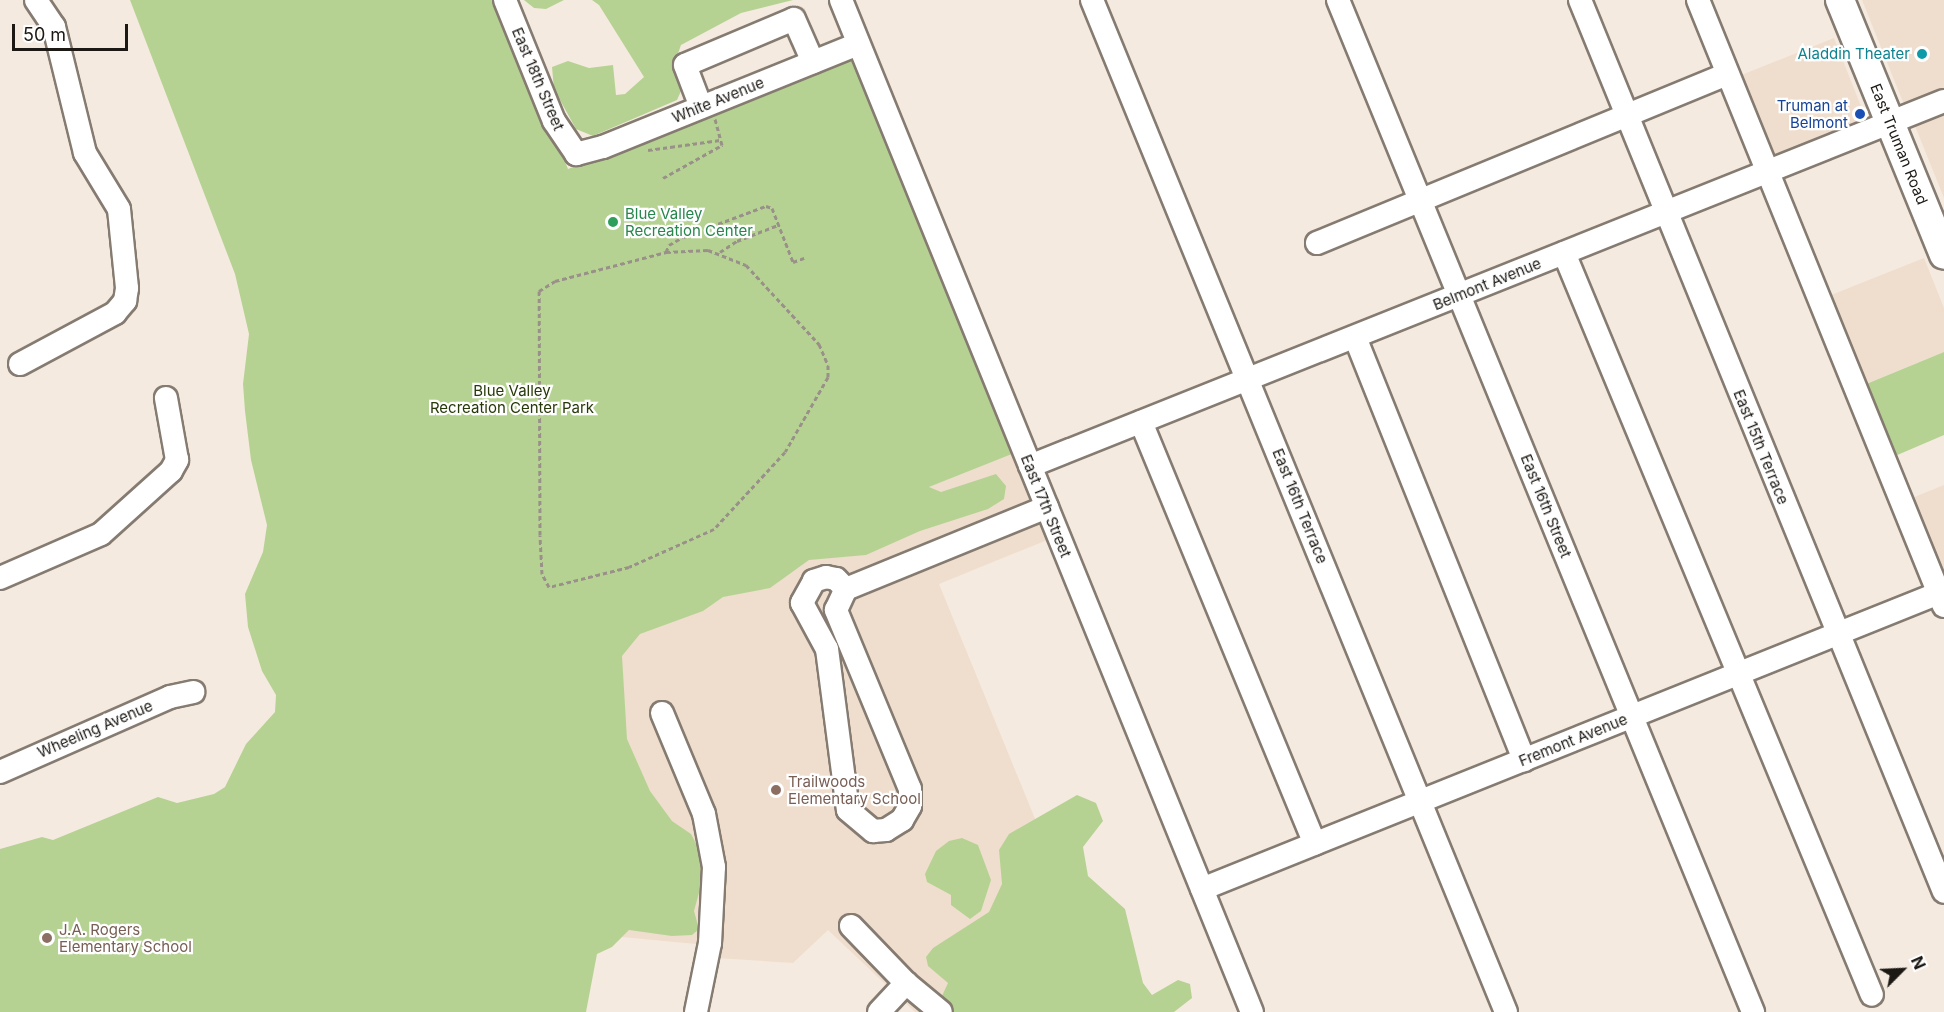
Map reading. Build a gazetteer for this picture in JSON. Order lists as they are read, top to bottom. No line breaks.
{"streets":{"main road":["East Truman Road"],"street":["East 18th Street","White Avenue","Belmont Avenue","East 15th Terrace","East 17th Street","East 16th Terrace","East 16th Street","Wheeling Avenue","Fremont Avenue"]},"crossings":[["East 18th Street","White Avenue"],["White Avenue","East 17th Street"],["East Truman Road","Belmont Avenue"],["Belmont Avenue","East 15th Terrace"],["Belmont Avenue","East 17th Street"],["Belmont Avenue","East 16th Terrace"],["Belmont Avenue","East 16th Street"],["East 15th Terrace","Fremont Avenue"],["East 17th Street","Fremont Avenue"],["East 16th Terrace","Fremont Avenue"],["East 16th Street","Fremont Avenue"]],"parks":["Blue Valley Recreation Center Park"],"places":["Aladdin Theater","Truman at Belmont","Blue Valley Recreation Center","Trailwoods Elementary School","J.A. Rogers Elementary School"],"scale_bar":"50 m","north":"top right"}
